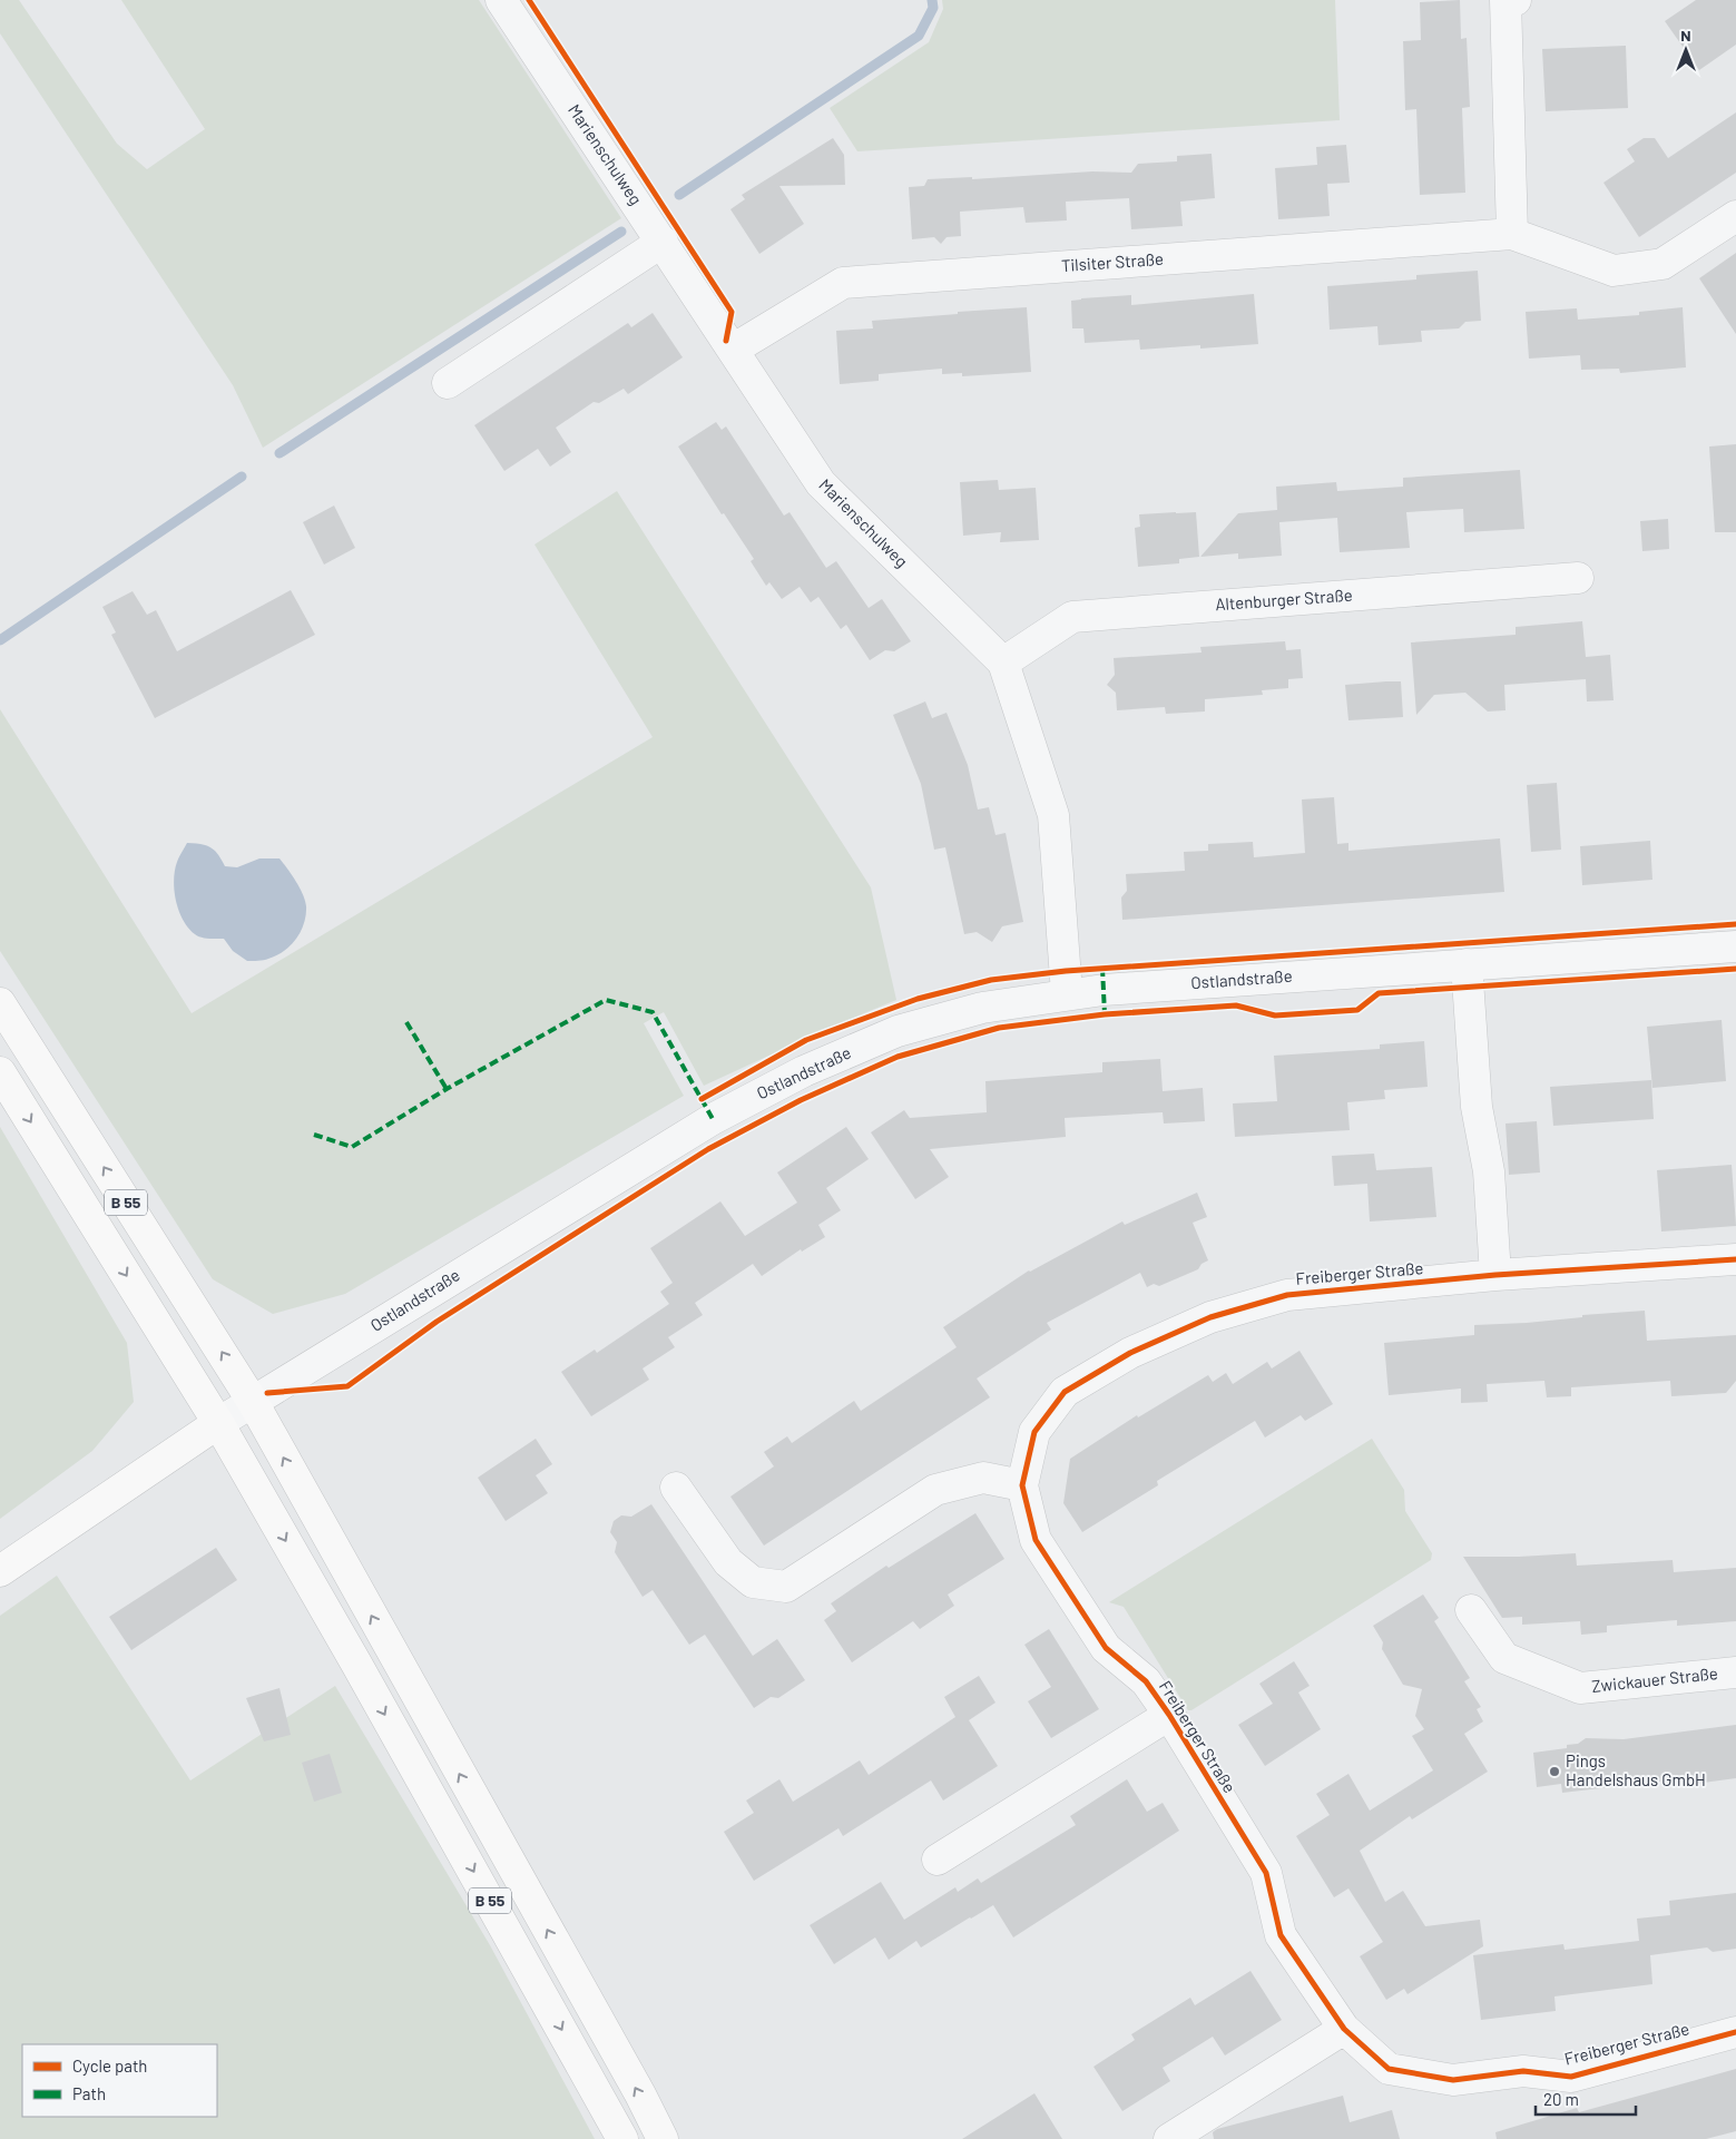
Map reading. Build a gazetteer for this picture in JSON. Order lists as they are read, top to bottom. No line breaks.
{"streets":{"main road":["Ostlandstraße","B 55"],"street":["Marienschulweg","Tilsiter Straße","Altenburger Straße","Freiberger Straße","Zwickauer Straße"]},"crossings":[["Marienschulweg","Tilsiter Straße"],["Marienschulweg","Altenburger Straße"],["Marienschulweg","Ostlandstraße"],["Ostlandstraße","B 55"]],"places":["Pings Handelshaus GmbH"],"legend":["Cycle path","Path"],"scale_bar":"20 m","north":"top"}
